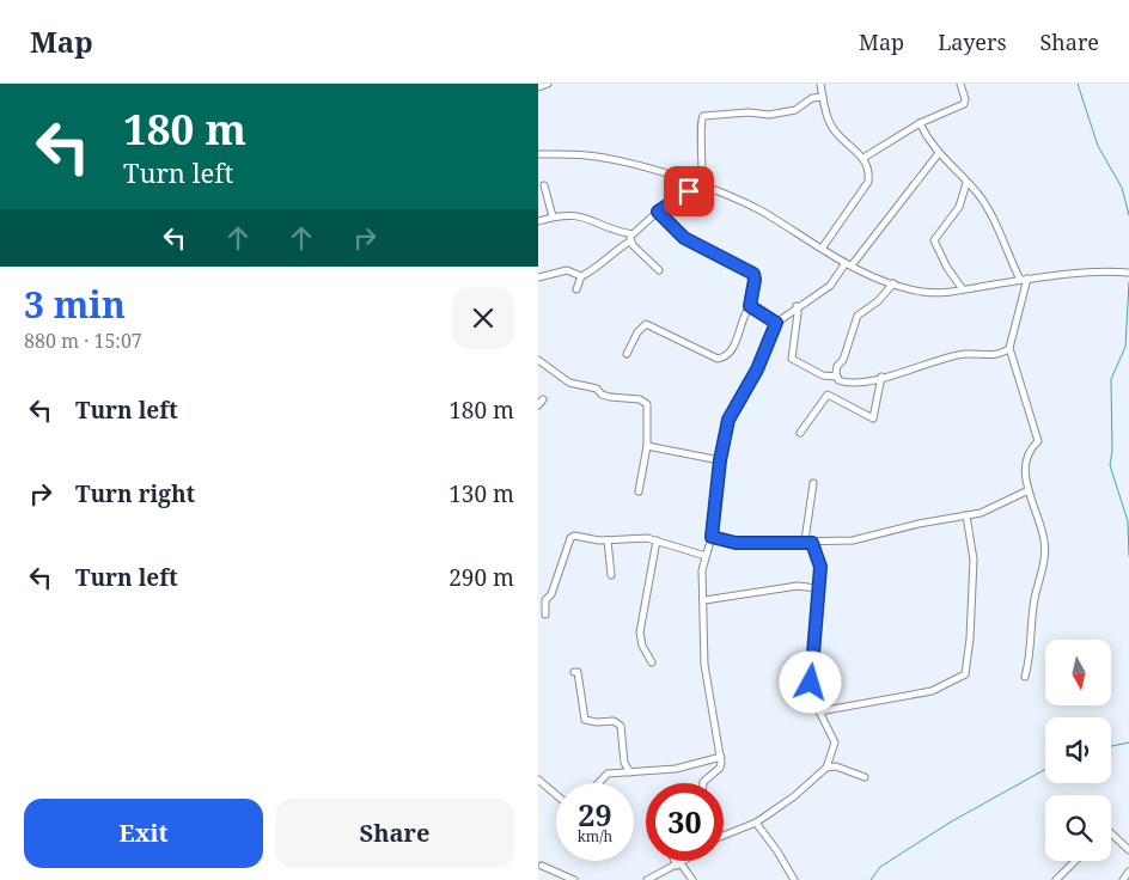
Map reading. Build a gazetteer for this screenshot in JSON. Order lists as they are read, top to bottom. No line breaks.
{"north":"bottom","page":{"header":"Map","nav":["Map","Layers","Share"],"turn":["180 m","Turn left"],"heading":["3 min","880 m · 15:07"],"list":[{"name":"Turn left","value":"180 m"},{"name":"Turn right","value":"130 m"},{"name":"Turn left","value":"290 m"}],"speed":"29 km/h","limit":"30","buttons":["Exit","Share"]}}
